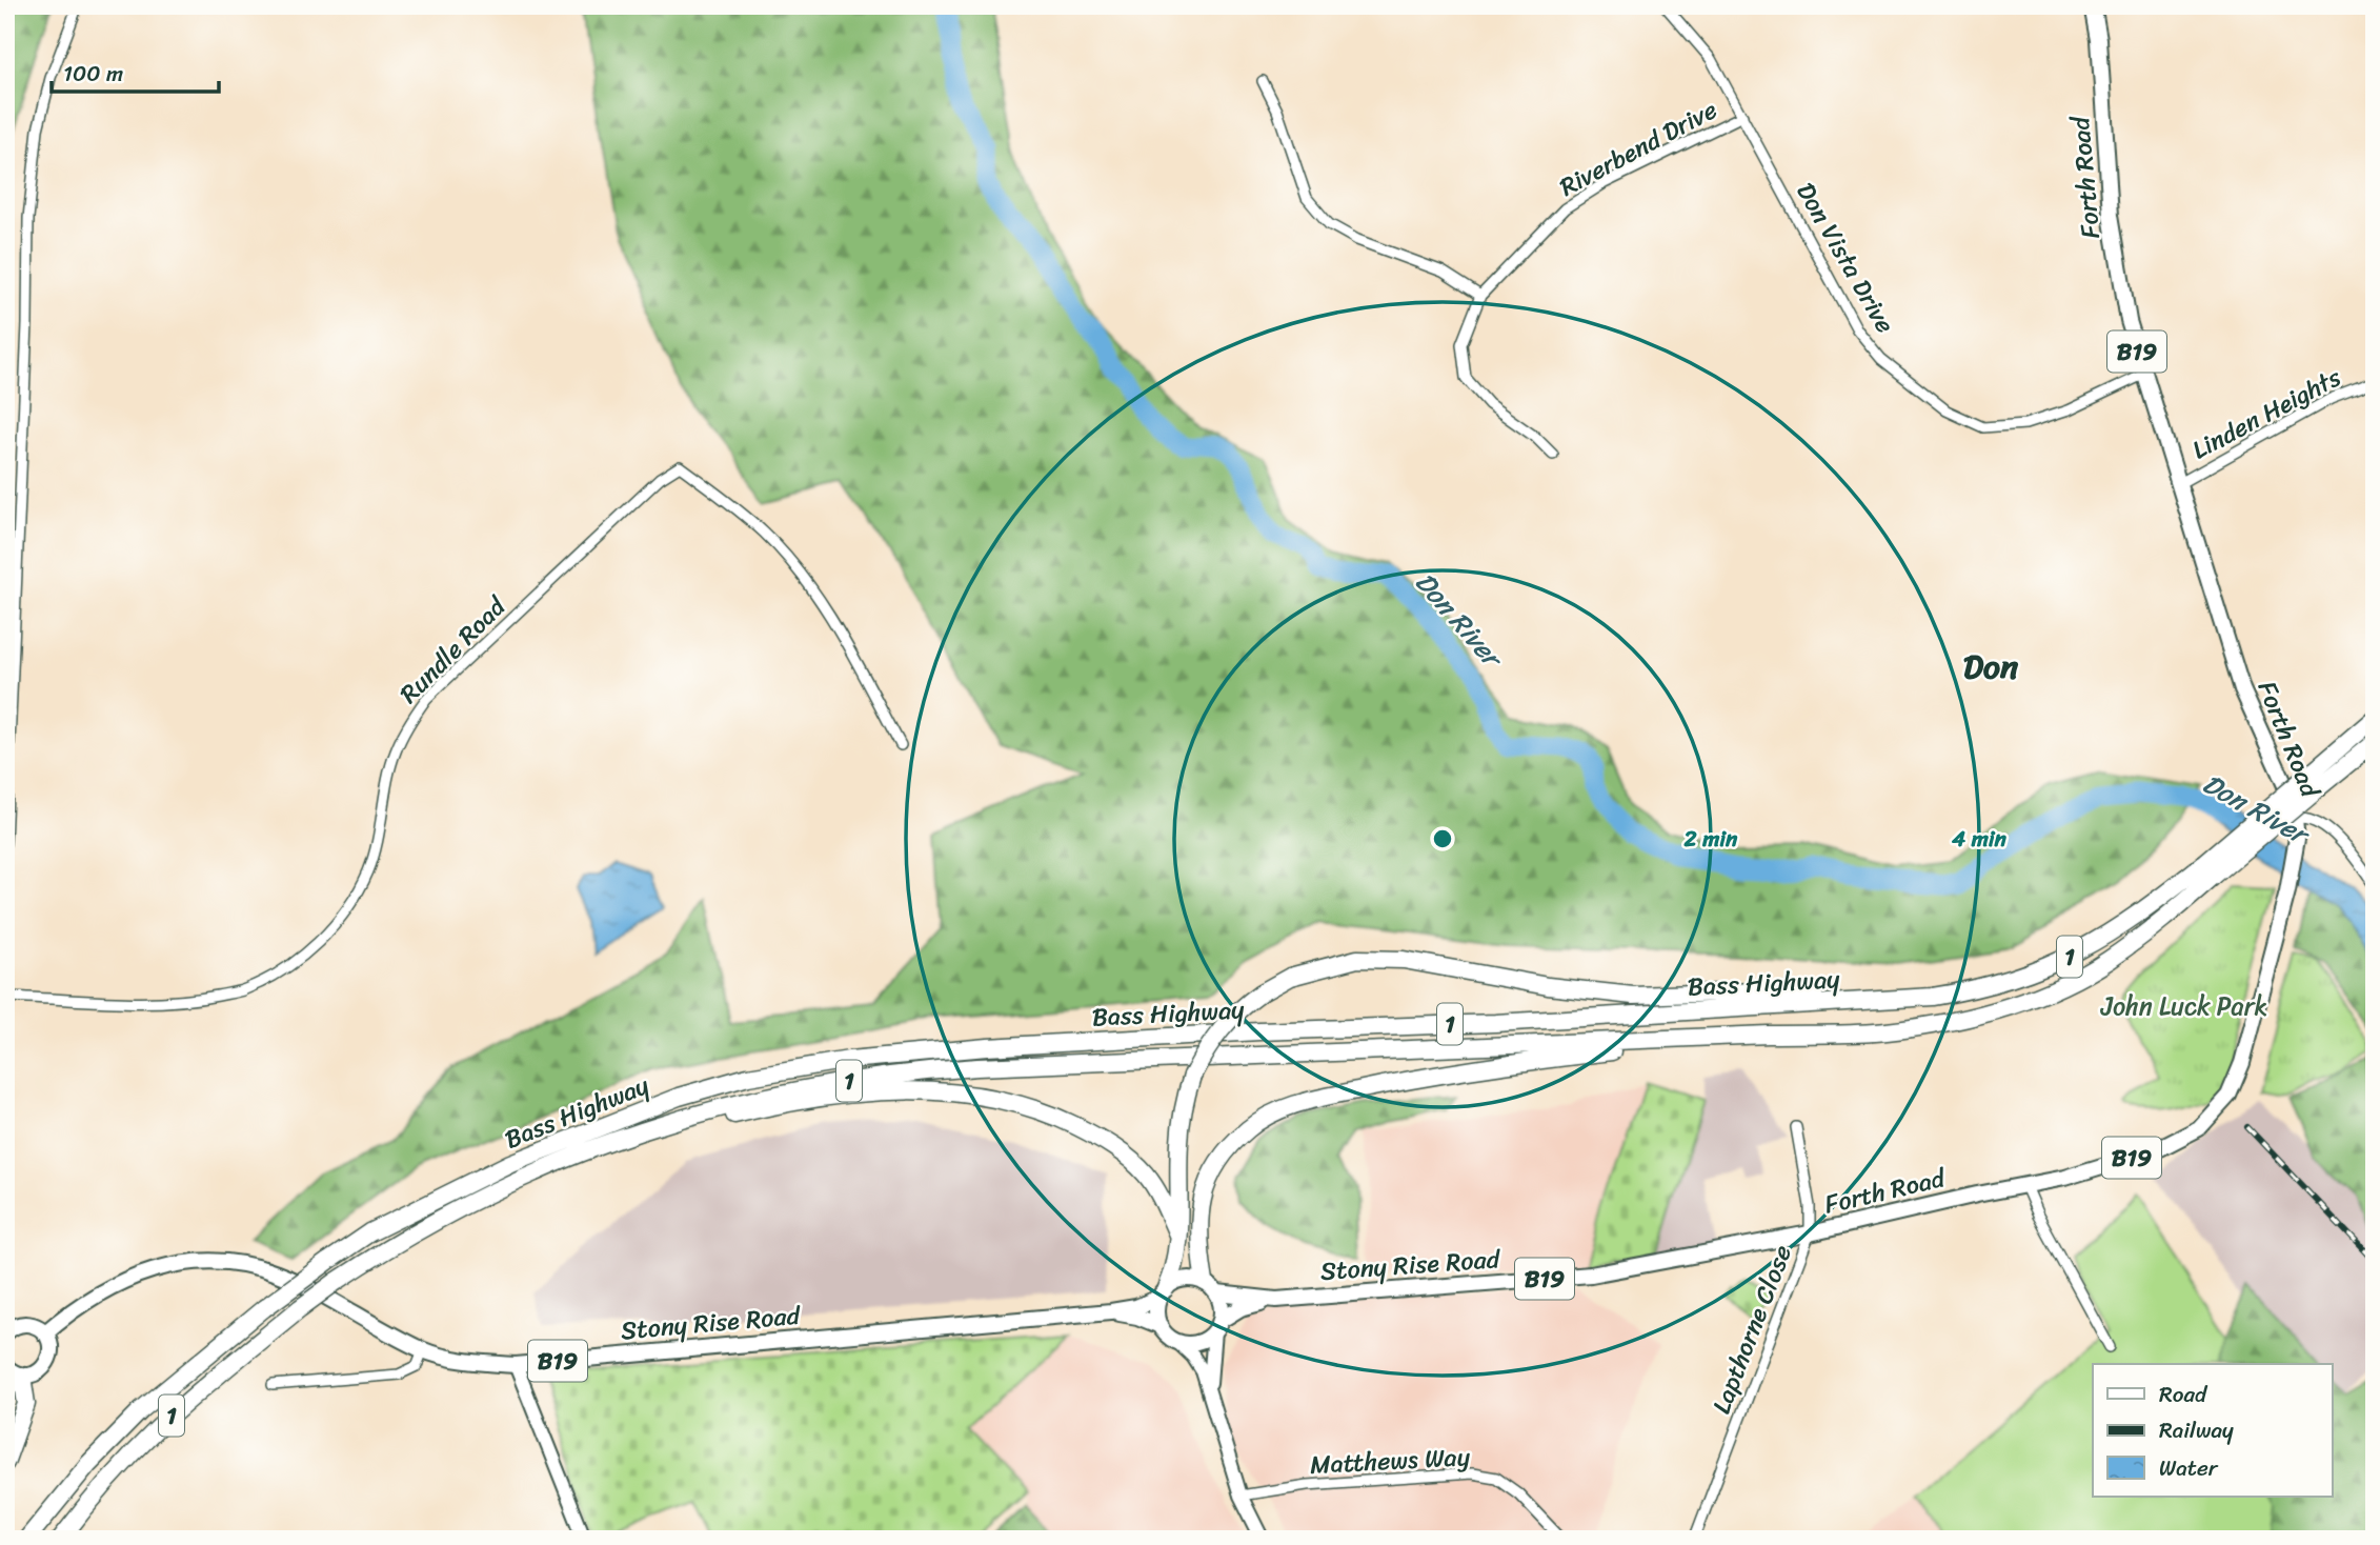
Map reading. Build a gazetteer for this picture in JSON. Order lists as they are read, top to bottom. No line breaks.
{"streets":{"highway":["1","Bass Highway"],"main road":["Forth Road","B19","Stony Rise Road"],"street":["Riverbend Drive","Don Vista Drive","Linden Heights","Rundle Road","Lapthorne Close","Matthews Way"]},"crossings":[["Riverbend Drive","Don Vista Drive"],["Forth Road","Don Vista Drive"],["Forth Road","Linden Heights"],["Forth Road","Stony Rise Road"],["Forth Road","Lapthorne Close"],["B19","Stony Rise Road"],["Stony Rise Road","Lapthorne Close"]],"districts":["Don"],"water":["Don River"],"parks":["John Luck Park"],"legend":["Road","Railway","Water"],"scale_bar":"100 m","rings":["2 min","4 min"]}
